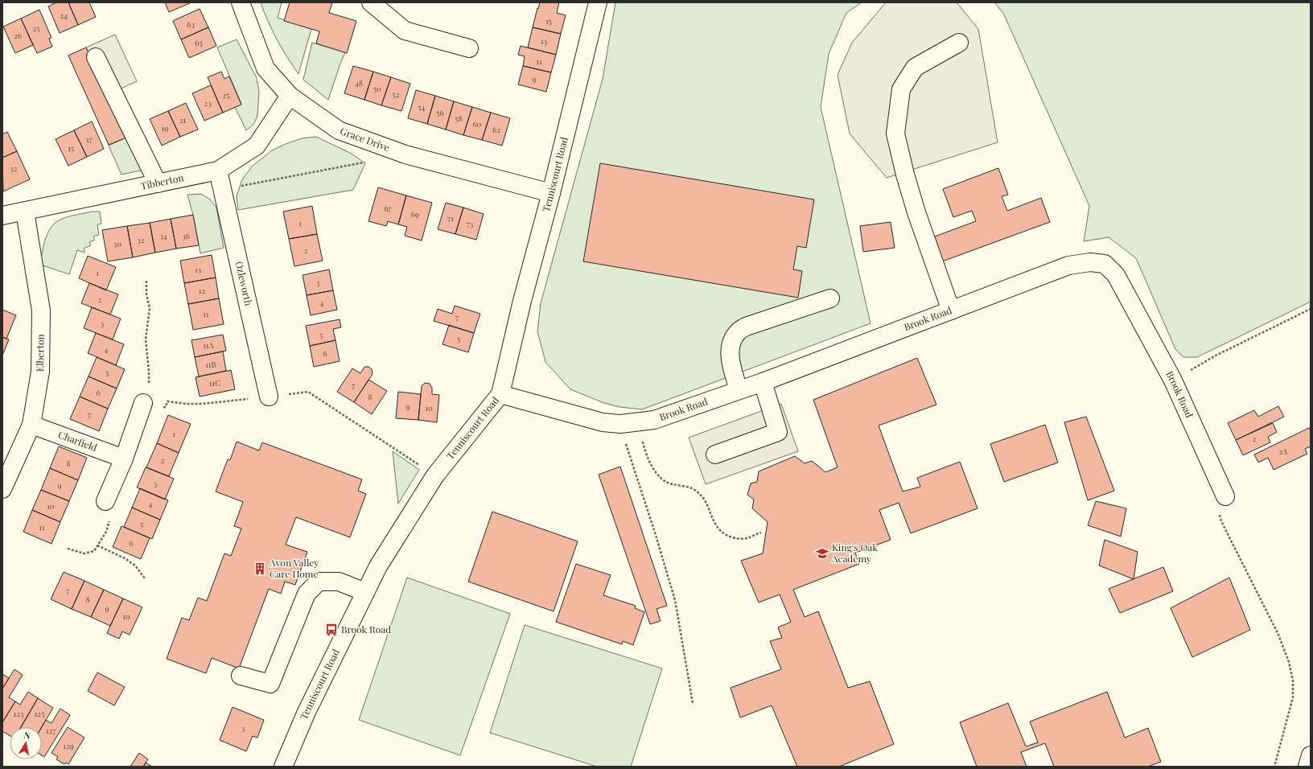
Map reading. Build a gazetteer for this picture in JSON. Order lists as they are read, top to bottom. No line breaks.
{"streets":{"main road":["Grace Drive","Tenniscourt Road","Tibberton","Ozleworth","Brook Road","Elberton","Charfield"]},"crossings":[["Grace Drive","Tenniscourt Road"],["Grace Drive","Tibberton"],["Tenniscourt Road","Brook Road"],["Tibberton","Ozleworth"],["Tibberton","Elberton"],["Elberton","Charfield"]],"places":{"school or university":["King's Oak Academy"],"building":["Avon Valley Care Home"],"bus stop":["Brook Road"]},"house_numbers":["24","15","63","25","26","13","65","11","9","48","50","52","25","23","54","56","58","21","60","19","62","17","15","32","67","69","71","1","73","34","36","32","30","2","13","1","3","12","2","4","11","7","3","5","5","11A","4","6","11B","5","11C","7","6","8","9","10","7","1","2","2A","2","8","3","9","4","10","5","11","6","7","8","9","10","123","125","3","127","129"],"north":"top"}
